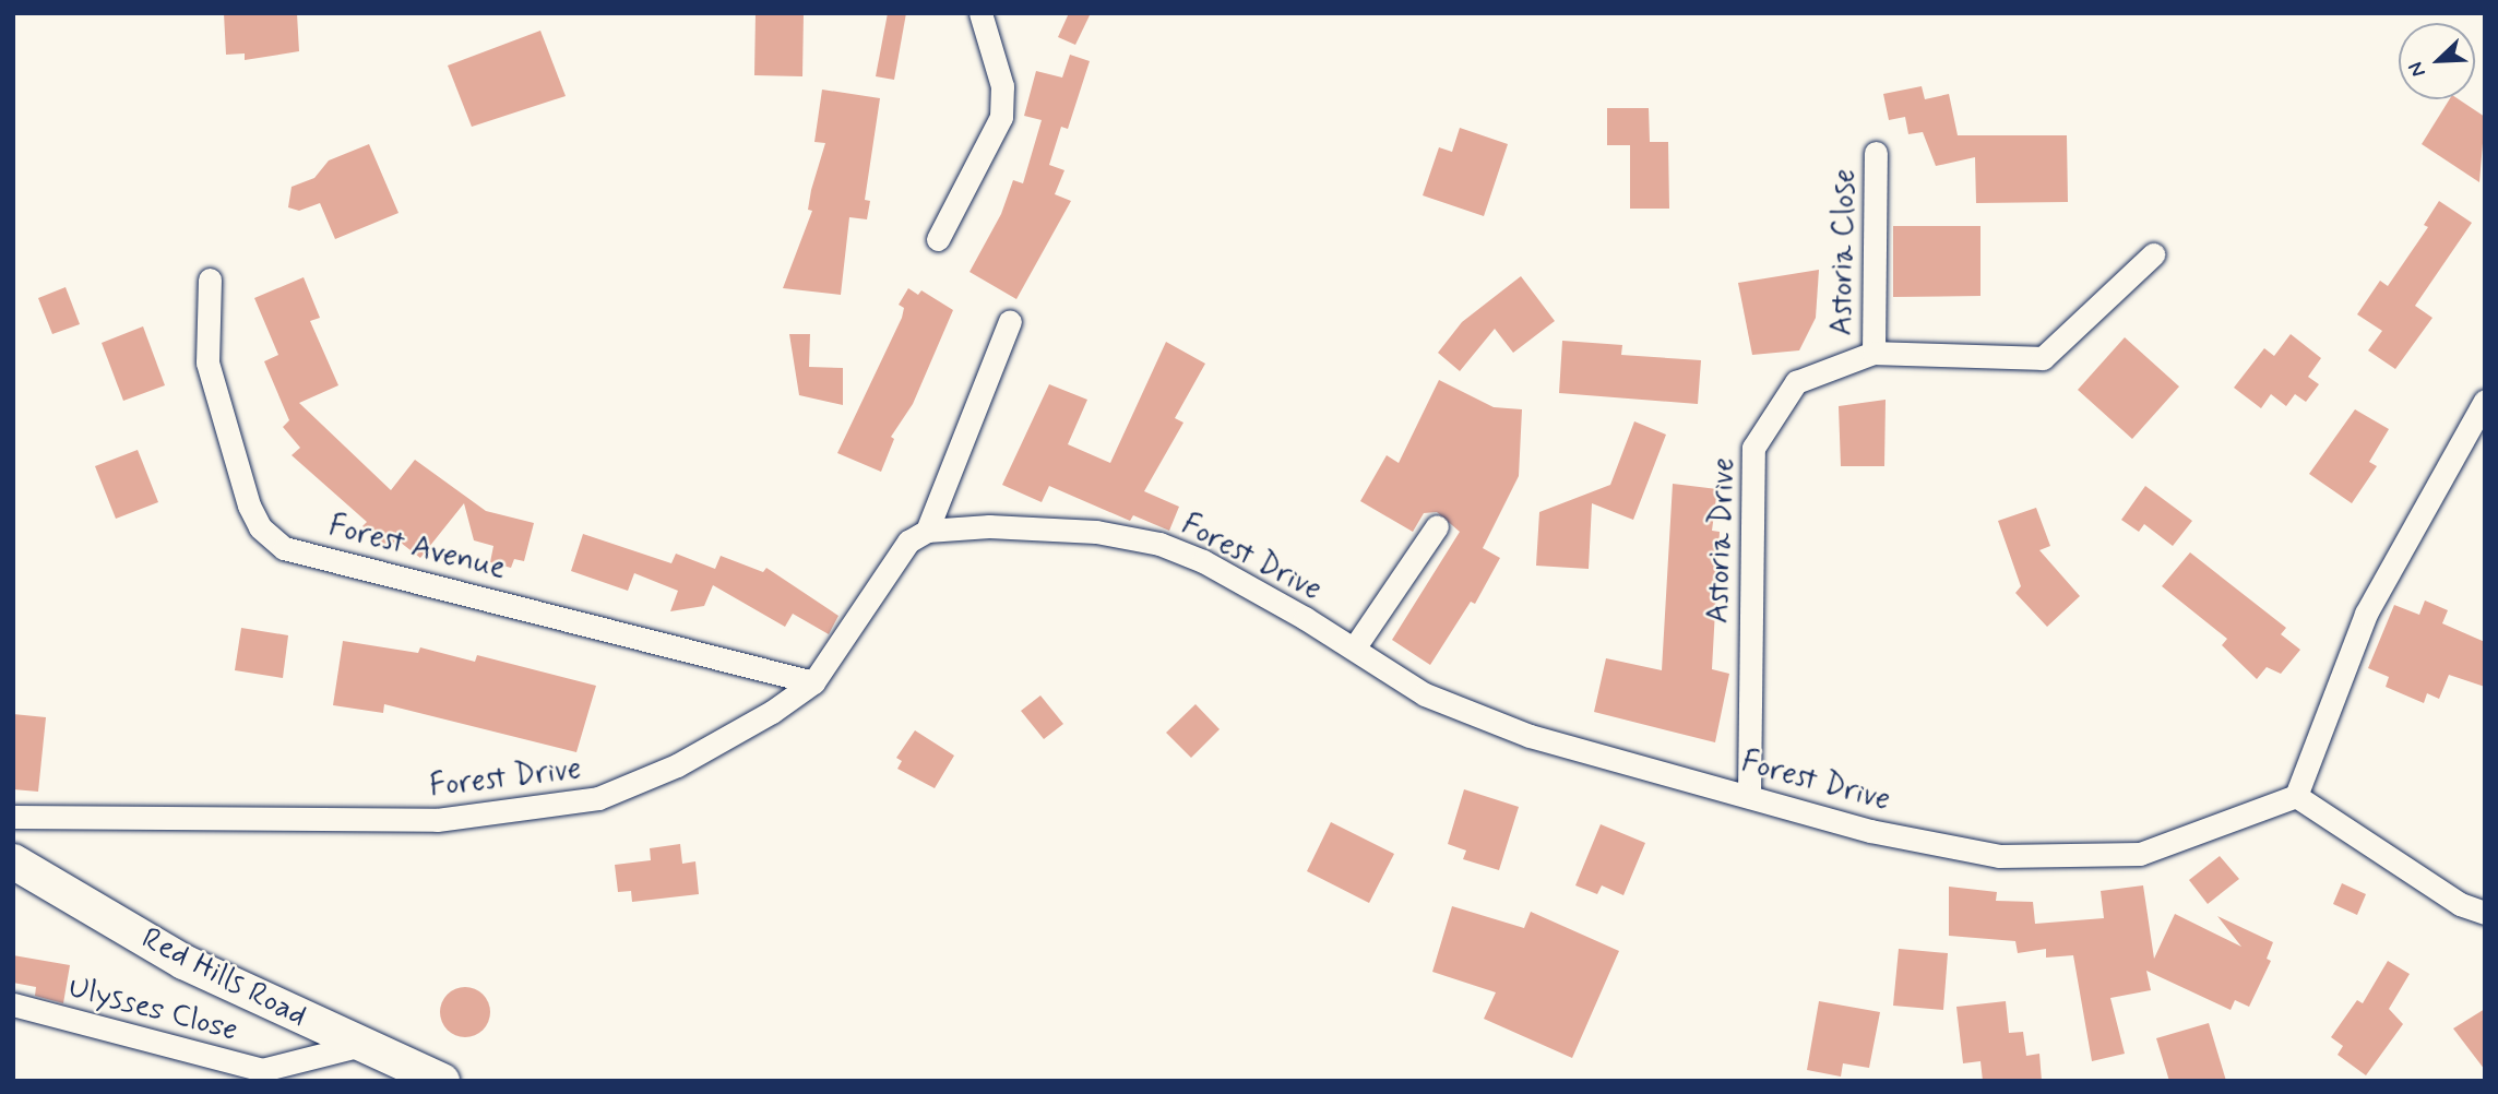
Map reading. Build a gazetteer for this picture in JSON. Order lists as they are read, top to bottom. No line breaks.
{"streets":{"main road":["Red Hills Road"],"street":["Astoria Close","Astoria Drive","Forest Avenue","Forest Drive","Ulysses Close"]},"crossings":[["Astoria Close","Astoria Drive"],["Astoria Drive","Forest Drive"],["Forest Avenue","Forest Drive"],["Red Hills Road","Ulysses Close"]],"north":"bottom left"}
